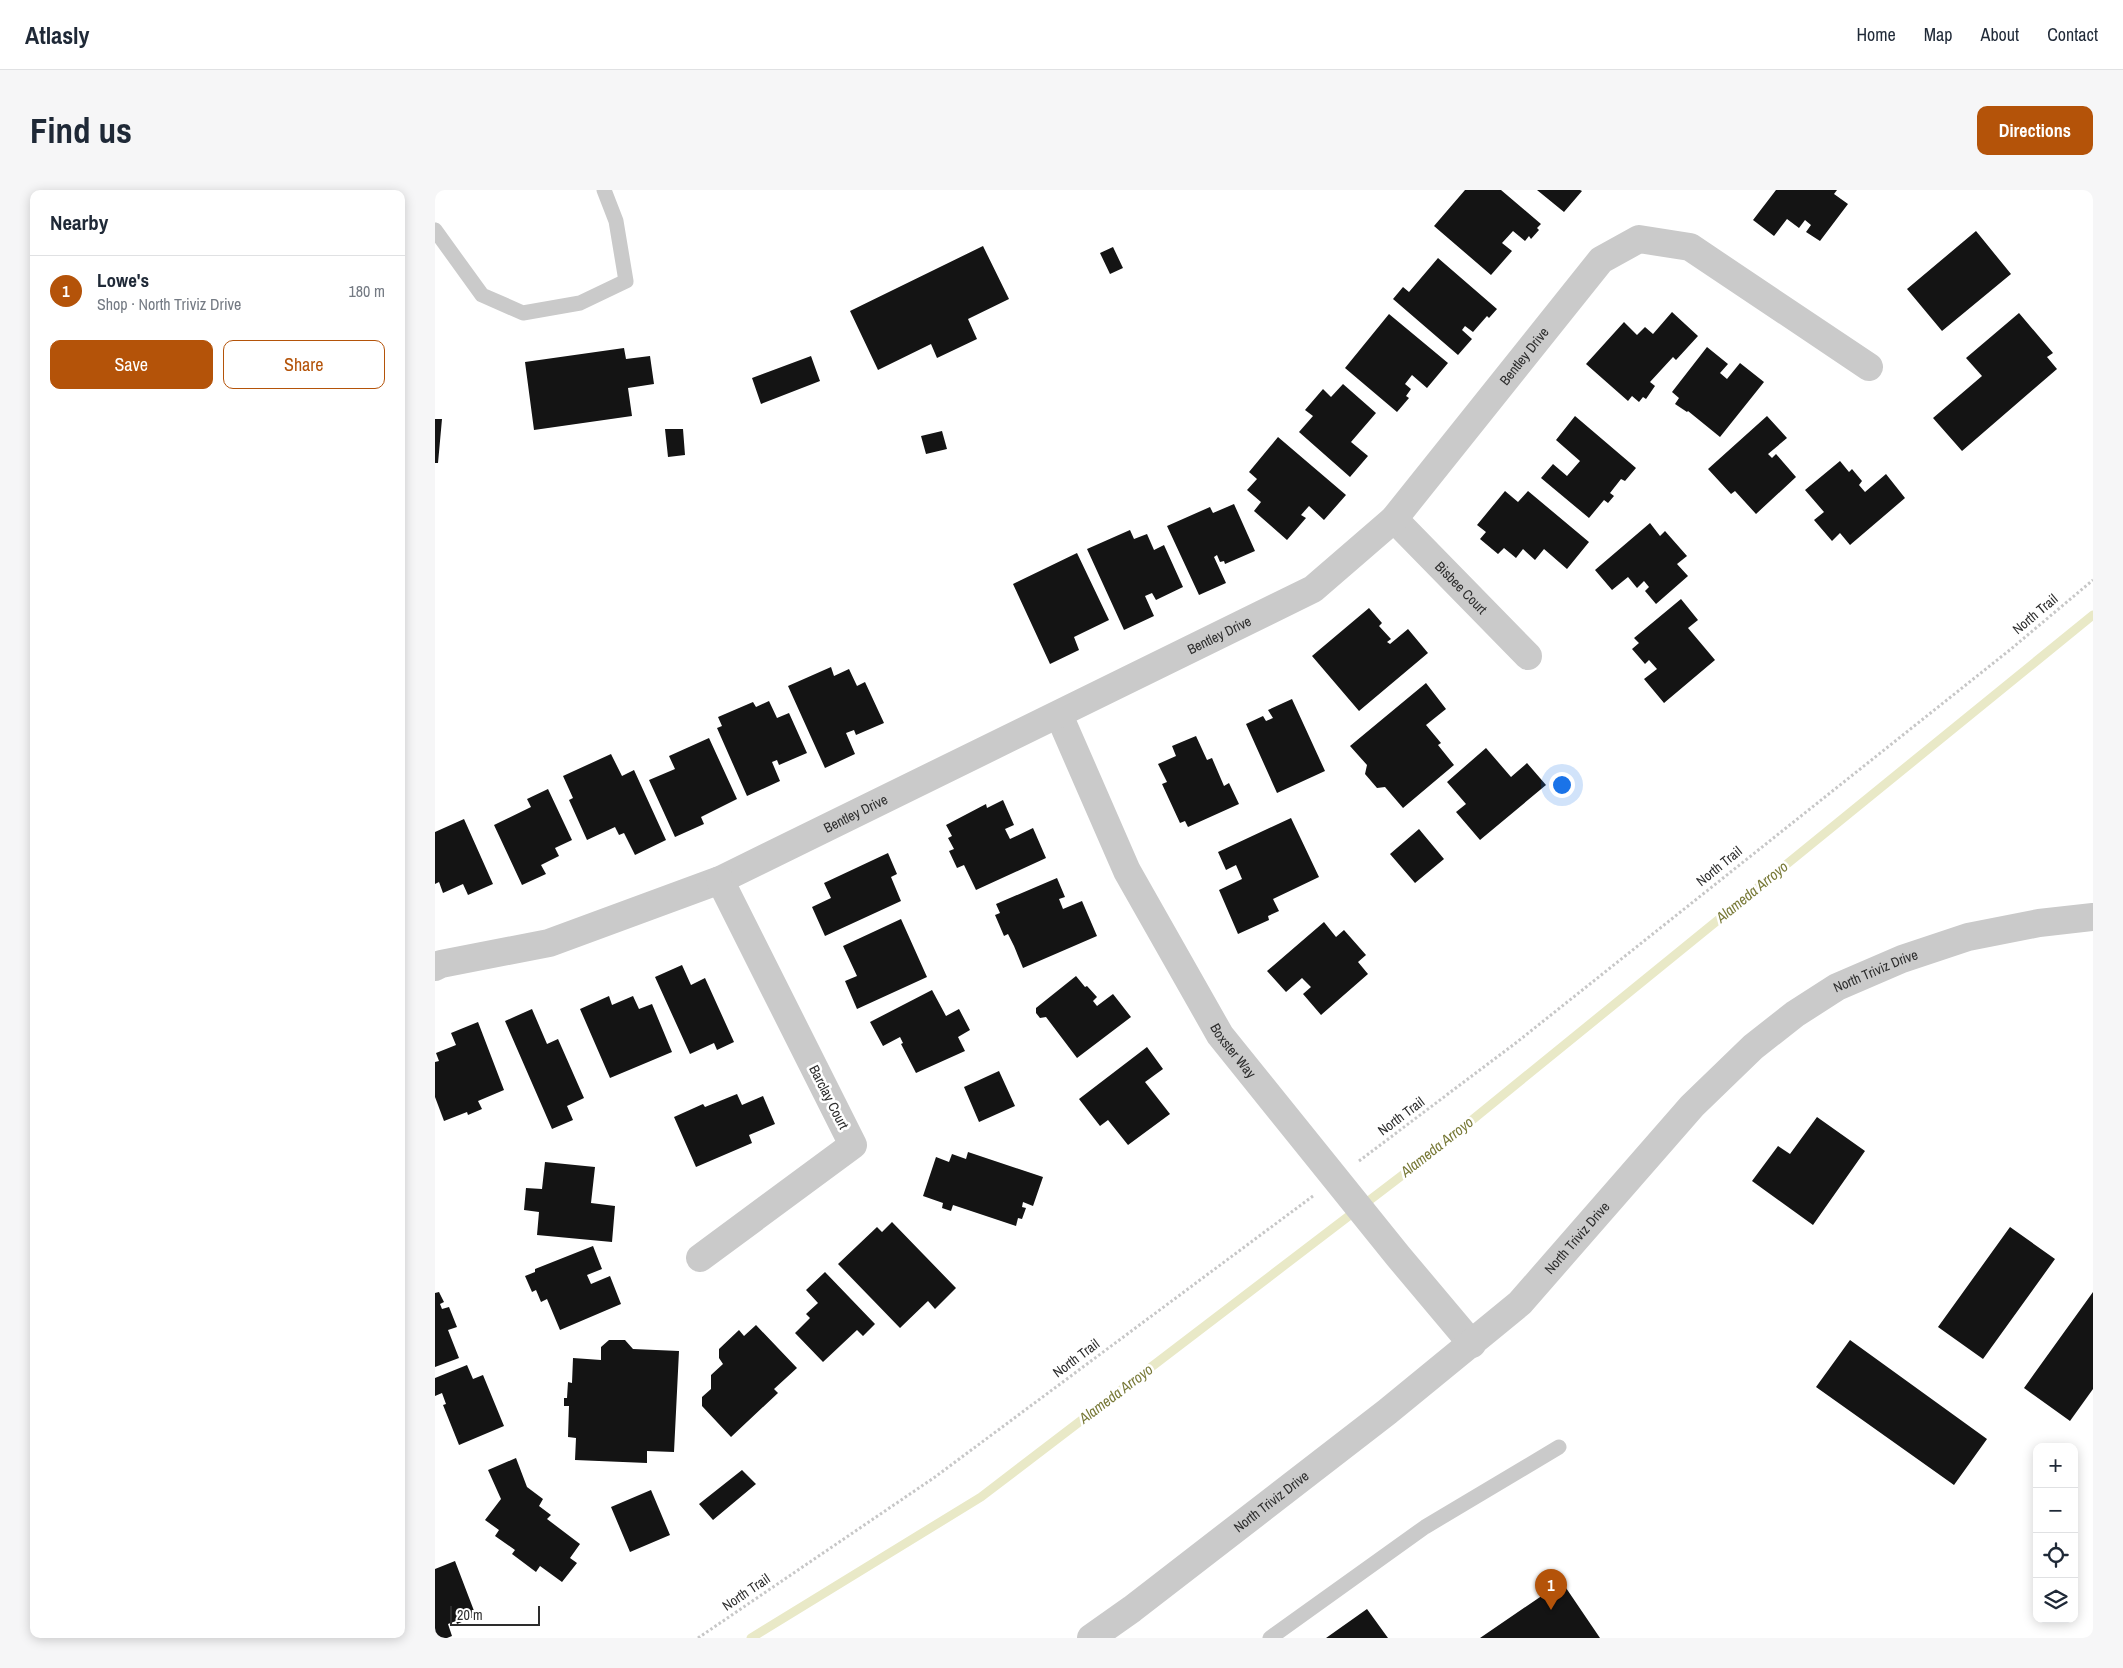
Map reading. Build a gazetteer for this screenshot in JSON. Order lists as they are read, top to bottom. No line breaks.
{"streets":{"street":["Bentley Drive","Bisbee Court","North Triviz Drive","Boxster Way","Barclay Court"],"path":["North Trail"]},"crossings":[["Bentley Drive","Bisbee Court"],["Bentley Drive","Boxster Way"],["Bentley Drive","Barclay Court"],["North Triviz Drive","Boxster Way"]],"water":["Alameda Arroyo"],"scale_bar":"20 m","page":{"header":"Atlasly","nav":["Home","Map","About","Contact"],"buttons":["Directions",["Save","Share"]],"title":"Find us","heading":"Nearby","list":[{"mark":"1","name":"Lowe's","note":"Shop · North Triviz Drive","value":"180 m"}],"map_buttons":["+","−"],"pins":"1","scale":"20 m"}}
